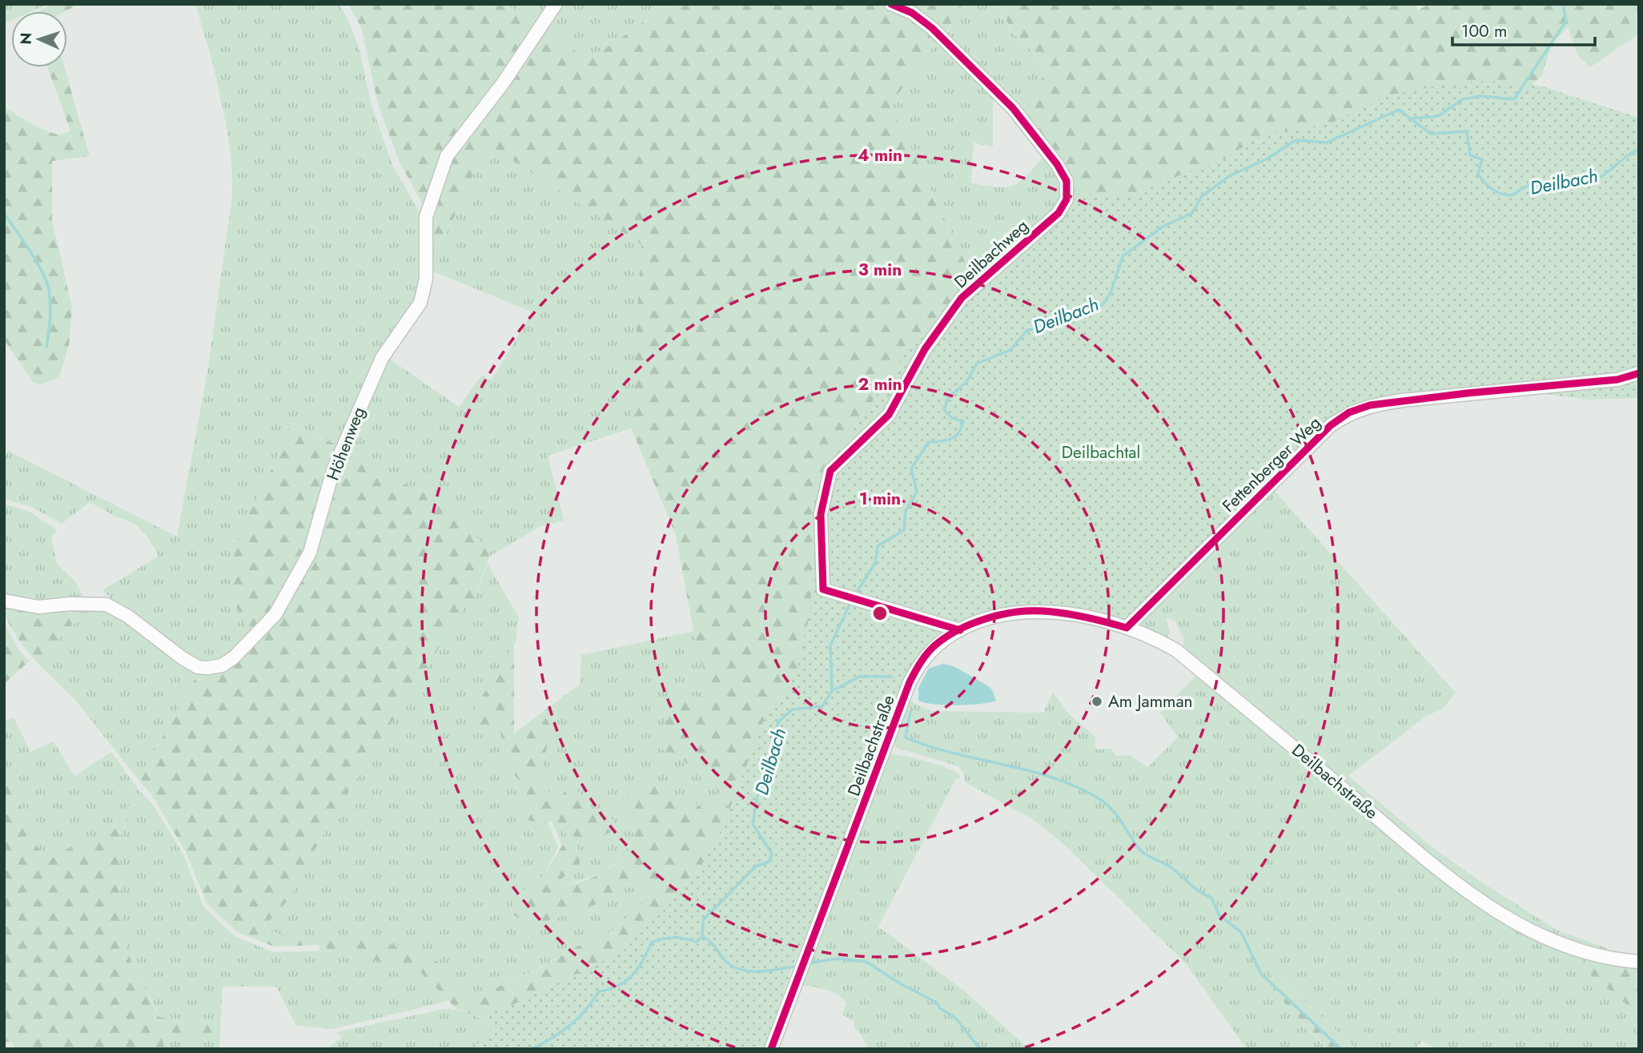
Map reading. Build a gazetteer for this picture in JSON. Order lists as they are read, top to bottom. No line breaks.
{"streets":{"street":["Deilbachweg","Höhenweg","Fettenberger Weg","Deilbachstraße"]},"crossings":[["Deilbachweg","Deilbachstraße"],["Fettenberger Weg","Deilbachstraße"]],"water":["Deilbach"],"parks":["Deilbachtal"],"places":["Am Jamman"],"scale_bar":"100 m","north":"left","rings":["4 min","3 min","2 min","1 min"]}
